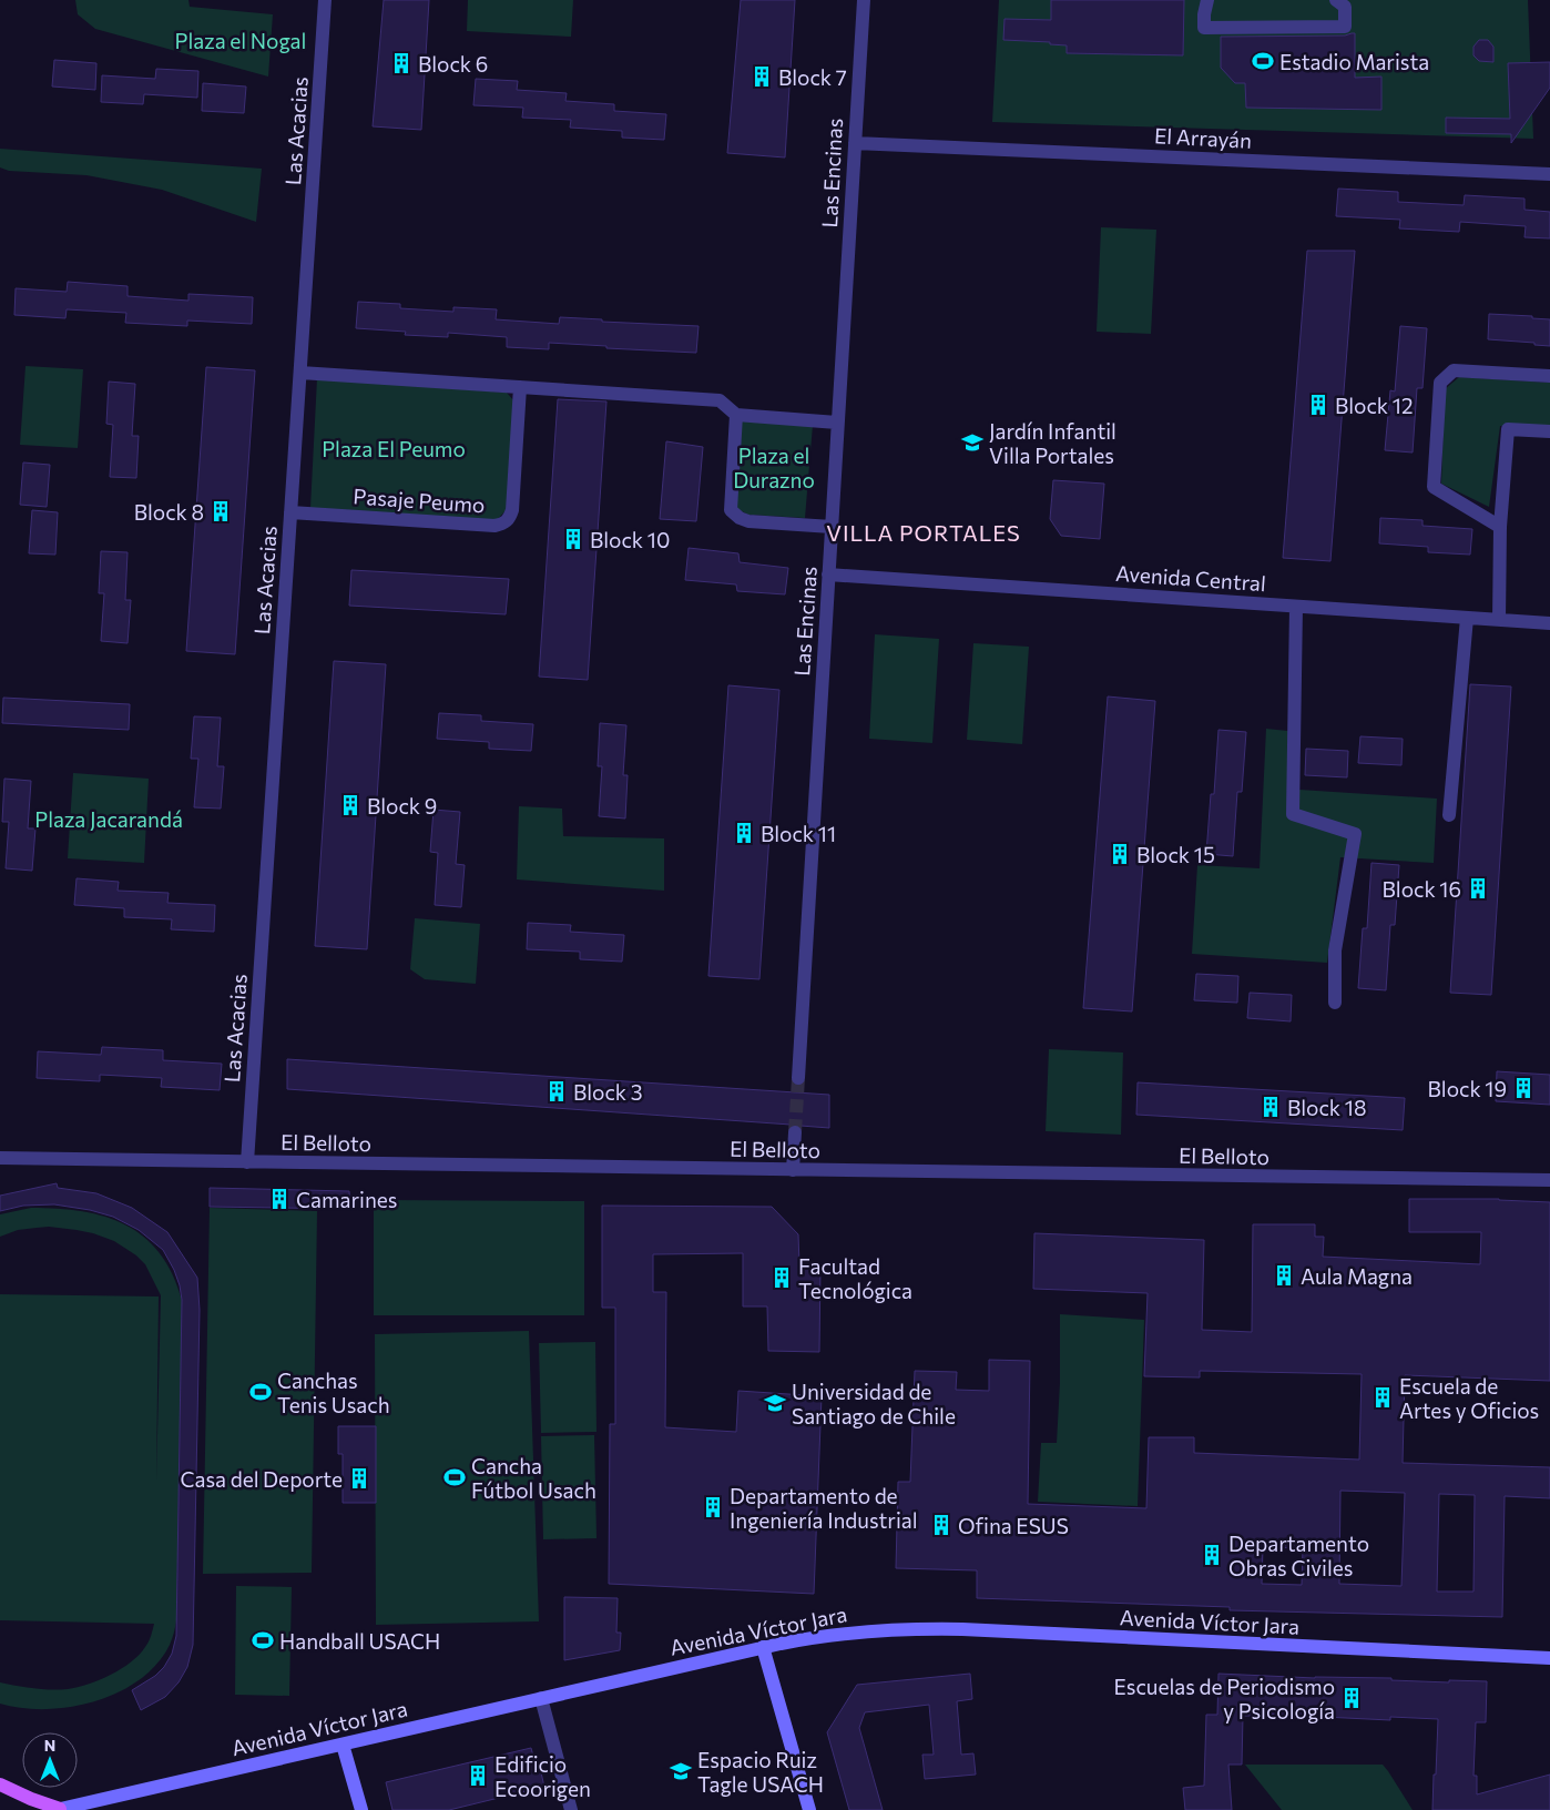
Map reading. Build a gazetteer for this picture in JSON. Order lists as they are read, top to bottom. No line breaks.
{"streets":{"main road":["Avenida Víctor Jara"],"street":["Las Acacias","El Arrayán","Las Encinas","Pasaje Peumo","Avenida Central","El Belloto"]},"crossings":[["Las Acacias","Pasaje Peumo"],["Las Acacias","El Belloto"],["El Arrayán","Las Encinas"],["Las Encinas","Avenida Central"]],"districts":["VILLA PORTALES"],"parks":["Plaza el Nogal","Plaza El Peumo","Plaza el Durazno","Plaza Jacarandá"],"places":{"sports":["Estadio Marista","Canchas Tenis Usach","Cancha Fútbol Usach","Handball USACH"],"building":["Block 6","Block 7","Block 12","Block 8","Block 10","Block 9","Block 11","Block 15","Block 16","Block 19","Block 3","Block 18","Camarines","Aula Magna","Facultad Tecnológica","Escuela de Artes y Oficios","Casa del Deporte","Departamento de Ingeniería Industrial","Ofina ESUS","Departamento Obras Civiles","Escuelas de Periodismo y Psicología","Edificio Ecoorigen"],"school or university":["Jardín Infantil Villa Portales","Universidad de Santiago de Chile","Espacio Ruiz Tagle USACH"]},"north":"top"}
